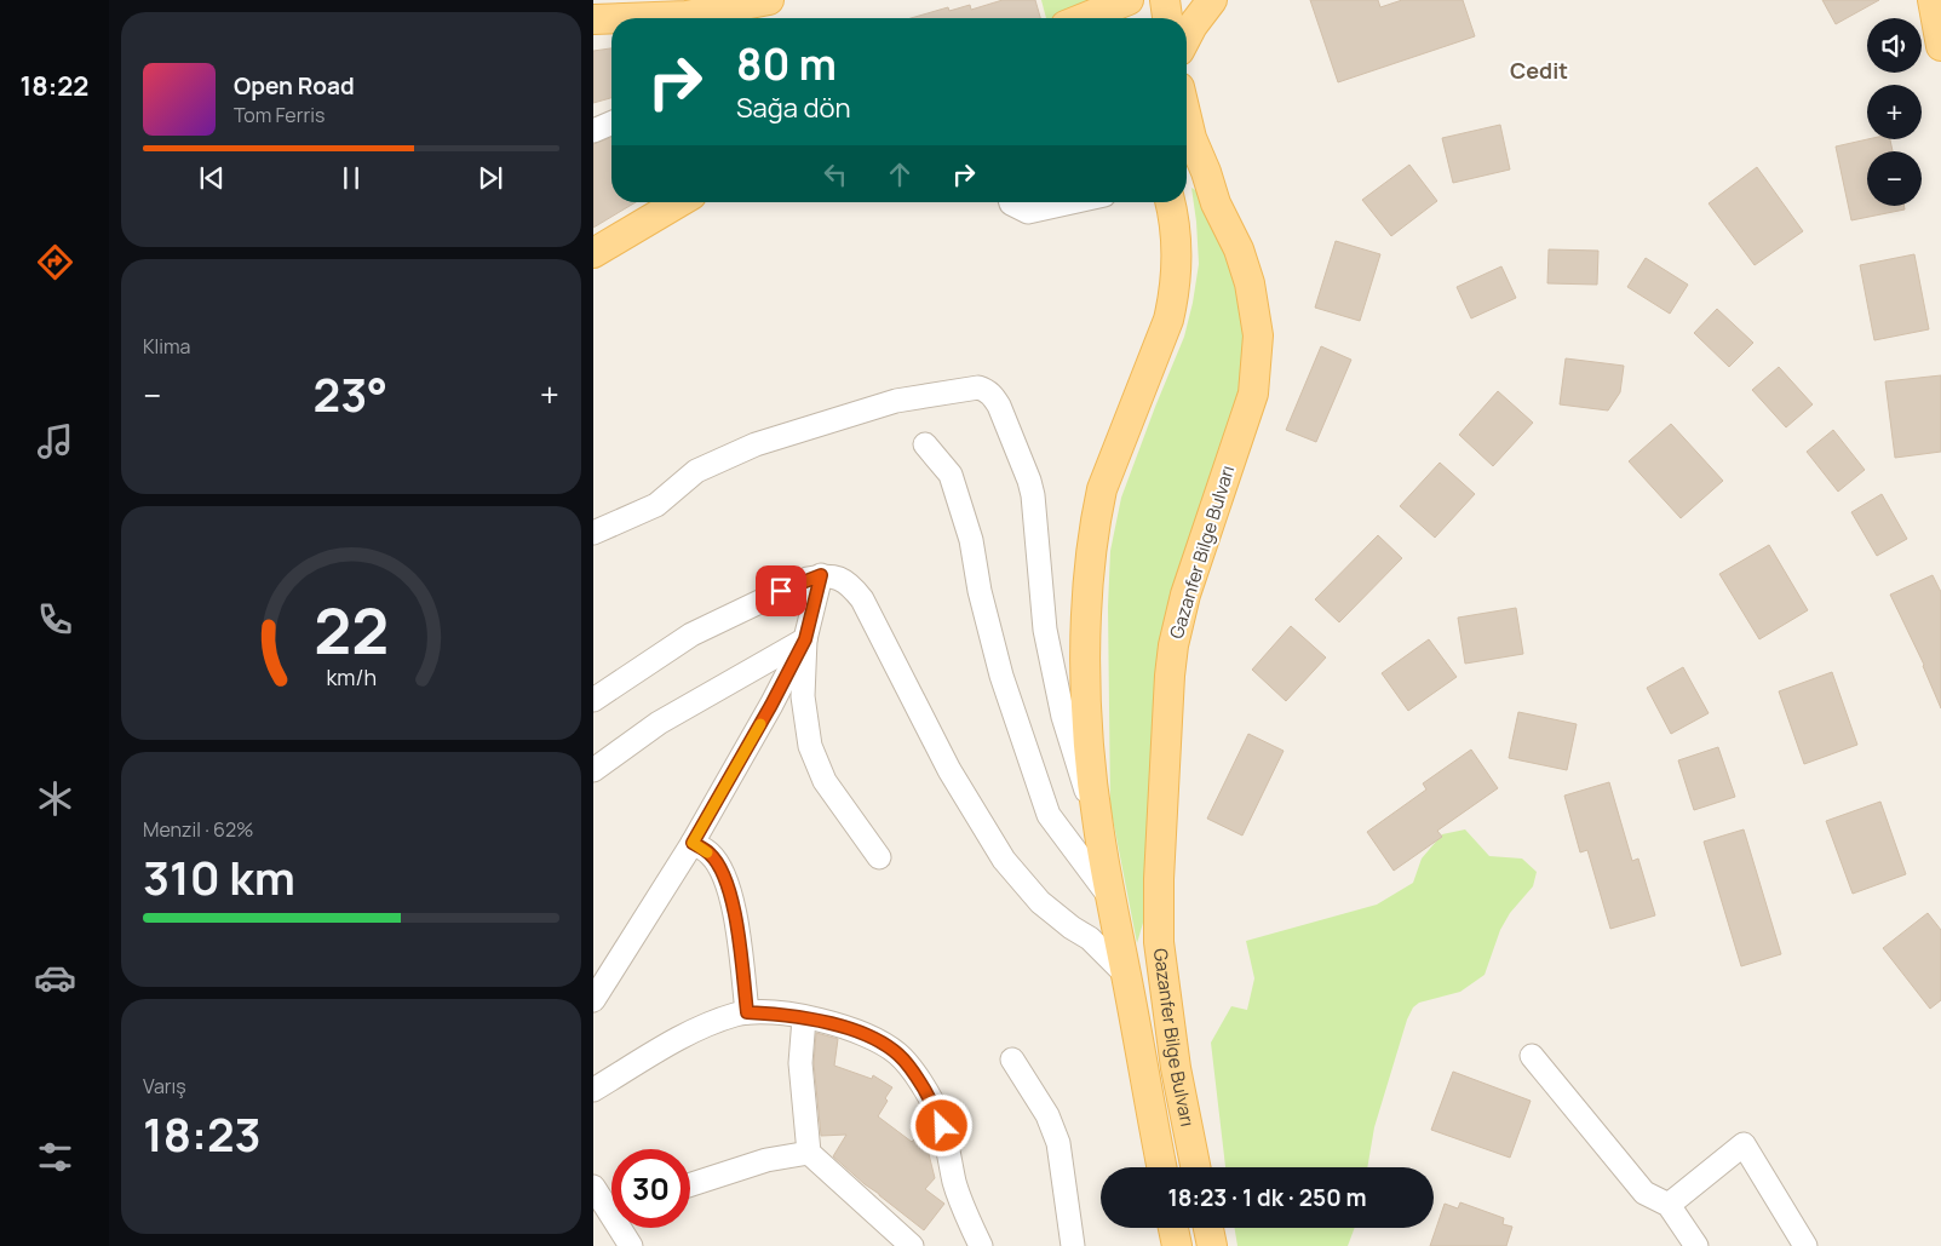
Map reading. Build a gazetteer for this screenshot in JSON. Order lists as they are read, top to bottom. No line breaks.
{"streets":{"main road":["Gazanfer Bilge Bulvarı"]},"districts":["Cedit"],"page":{"tabs":"18:22","map_buttons":["+","−"],"turn":["80 m","Sağa dön"],"song":["Open Road","Tom Ferris"],"tile":["Klima",["Menzil · 62%","310 km"],["Varış","18:23"]],"heat":["−","23°","+"],"limit":"30","trip":"18:23 · 1 dk · 250 m","gauge":["22","km/h"]}}
